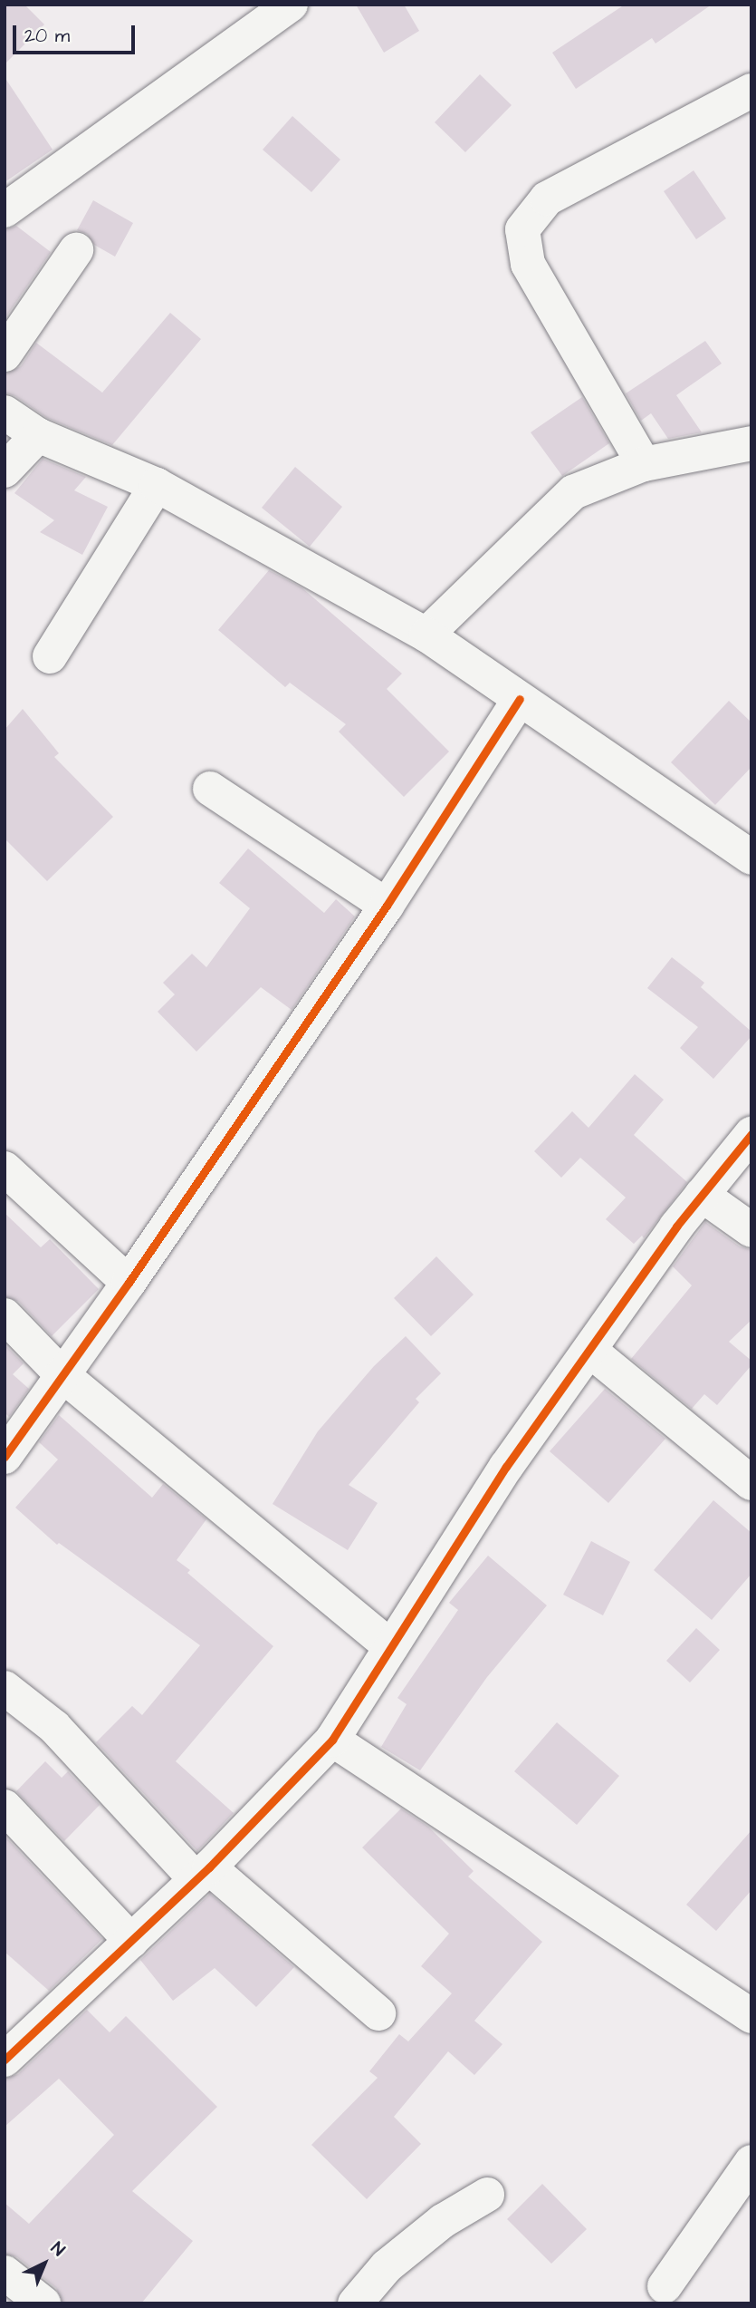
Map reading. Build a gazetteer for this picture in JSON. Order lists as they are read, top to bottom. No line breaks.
{"scale_bar":"20 m","north":"top right"}
